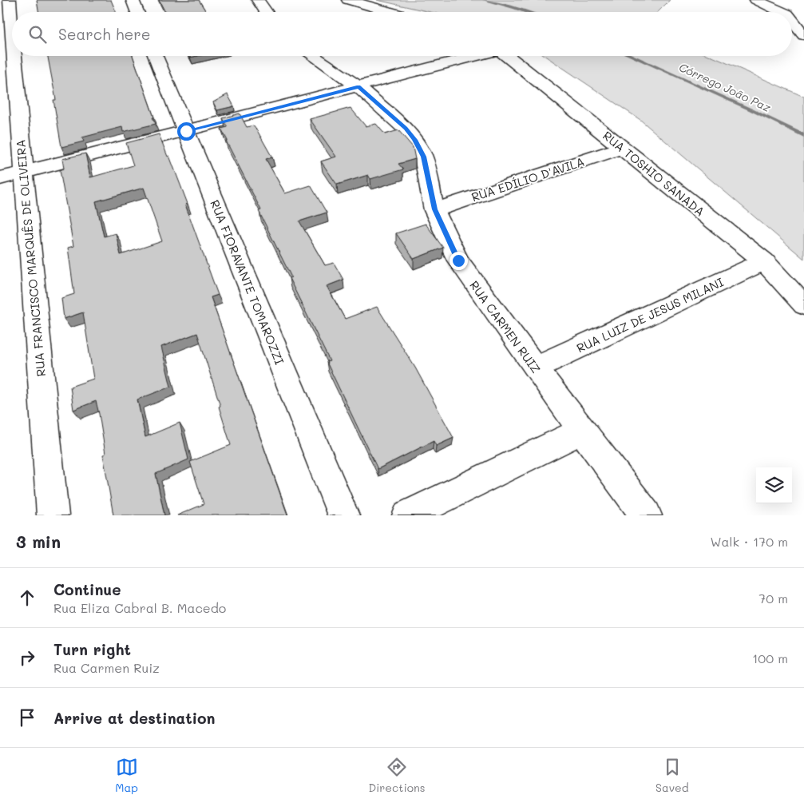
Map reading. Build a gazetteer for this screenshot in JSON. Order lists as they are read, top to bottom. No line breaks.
{"streets":{"street":["RUA TOSHIO SANADA","RUA EDÍLIO D'AVILA","RUA FRANCISCO MARQUÊS DE OLIVEIRA","RUA FIORAVANTE TOMAROZZI","RUA LUIZ DE JESUS MILANI","RUA CARMEN RUIZ"]},"crossings":[["RUA TOSHIO SANADA","RUA EDÍLIO D'AVILA"],["RUA TOSHIO SANADA","RUA LUIZ DE JESUS MILANI"],["RUA EDÍLIO D'AVILA","RUA CARMEN RUIZ"],["RUA LUIZ DE JESUS MILANI","RUA CARMEN RUIZ"]],"water":["Córrego João Paz"],"page":{"search":"Search here","heading":["3 min","Walk · 170 m"],"list":[["Continue","Rua Eliza Cabral B. Macedo","70 m"],["Turn right","Rua Carmen Ruiz","100 m"],"Arrive at destination"],"nav":["Map","Directions","Saved"]}}
